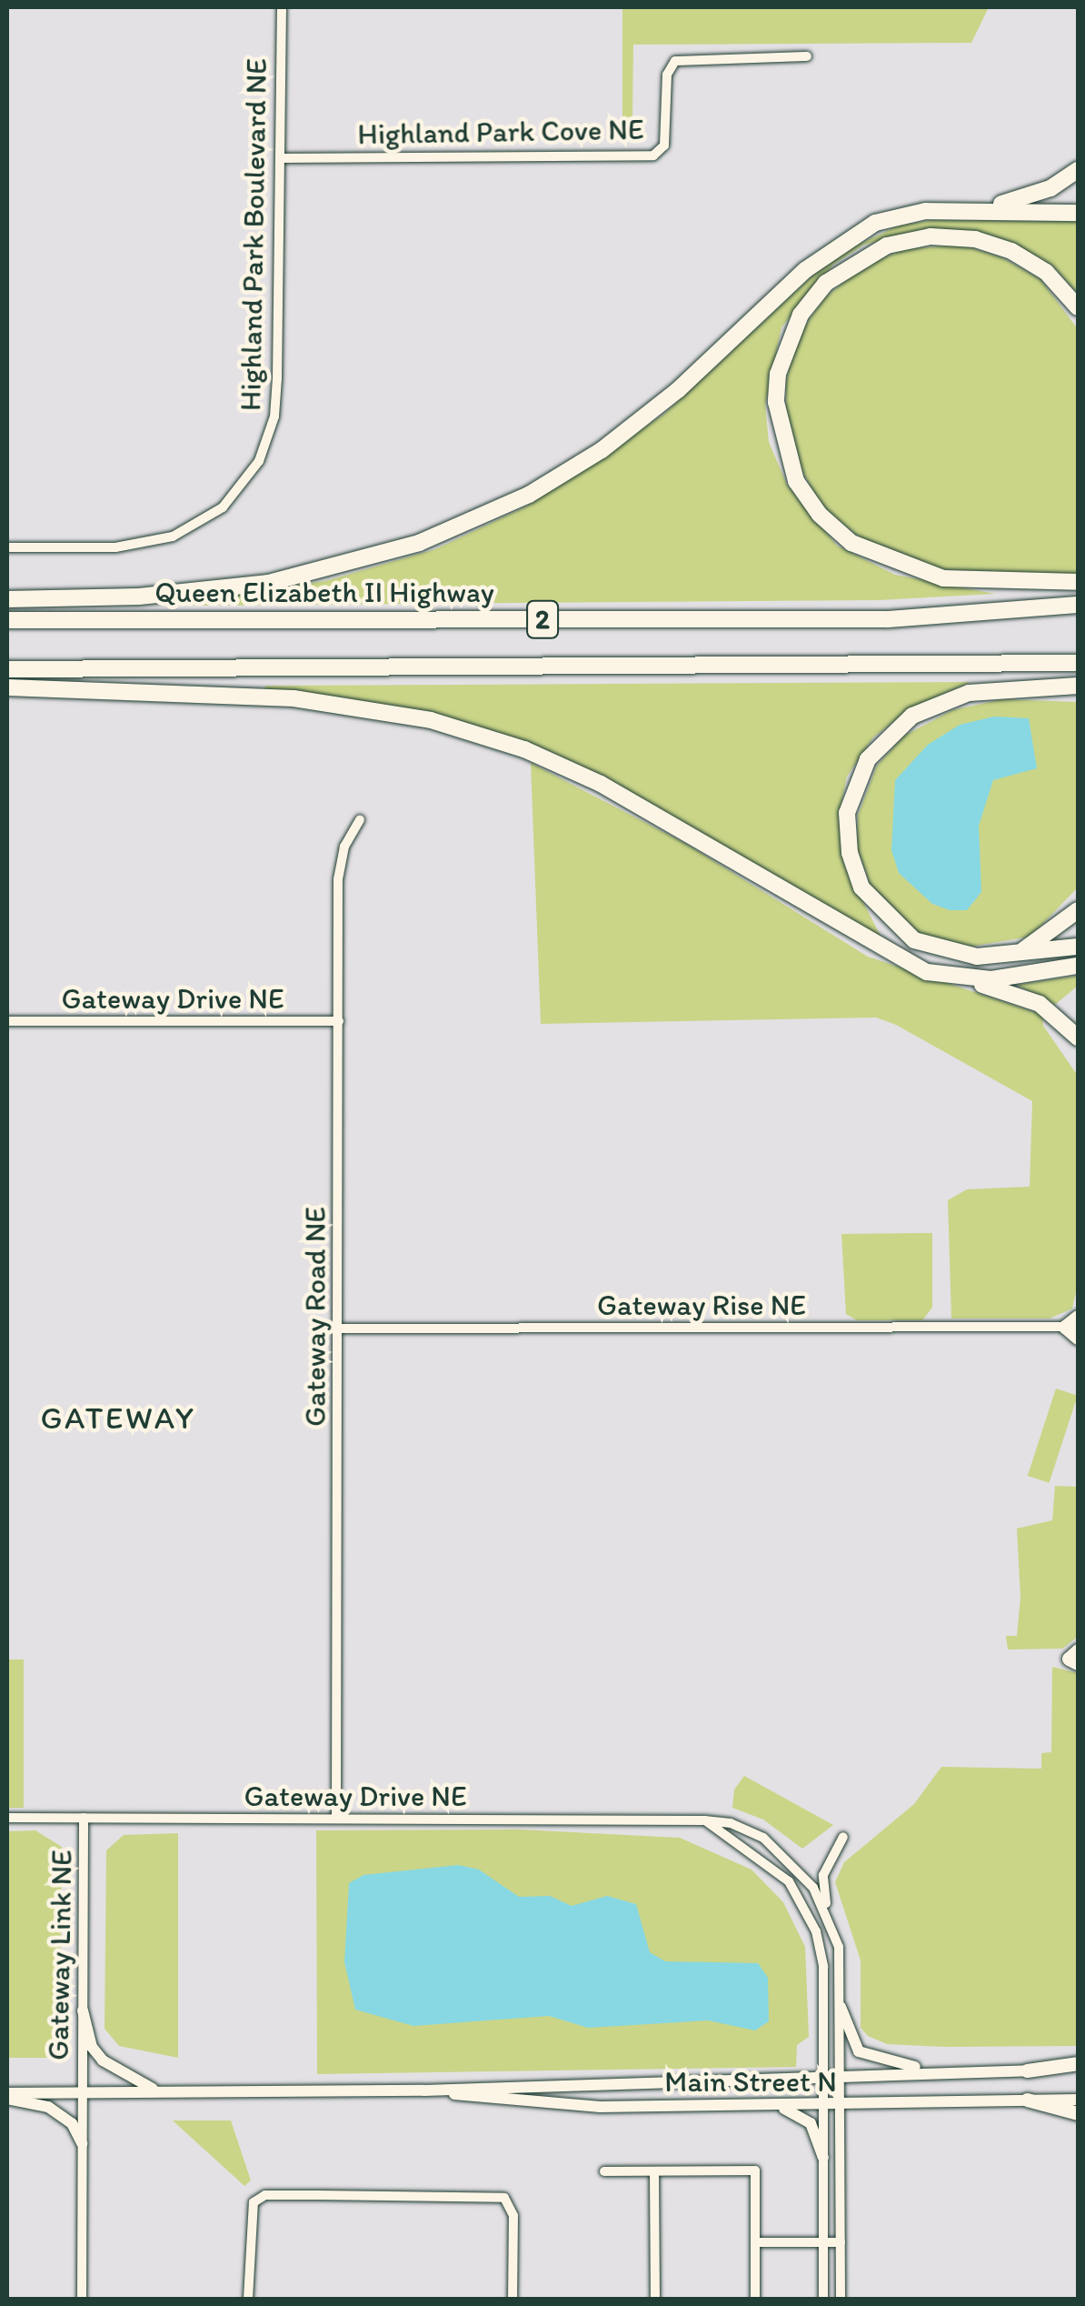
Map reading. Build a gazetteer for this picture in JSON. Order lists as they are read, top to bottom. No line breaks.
{"streets":{"highway":["Queen Elizabeth II Highway","2"],"street":["Highland Park Cove NE","Highland Park Boulevard NE","Gateway Drive NE","Gateway Rise NE","Gateway Road NE","Gateway Link NE","Main Street N"]},"crossings":[["Highland Park Cove NE","Highland Park Boulevard NE"],["Gateway Drive NE","Gateway Road NE"],["Gateway Drive NE","Gateway Link NE"],["Gateway Drive NE","Main Street N"],["Gateway Rise NE","Gateway Road NE"],["Gateway Link NE","Main Street N"]],"districts":["GATEWAY"]}
